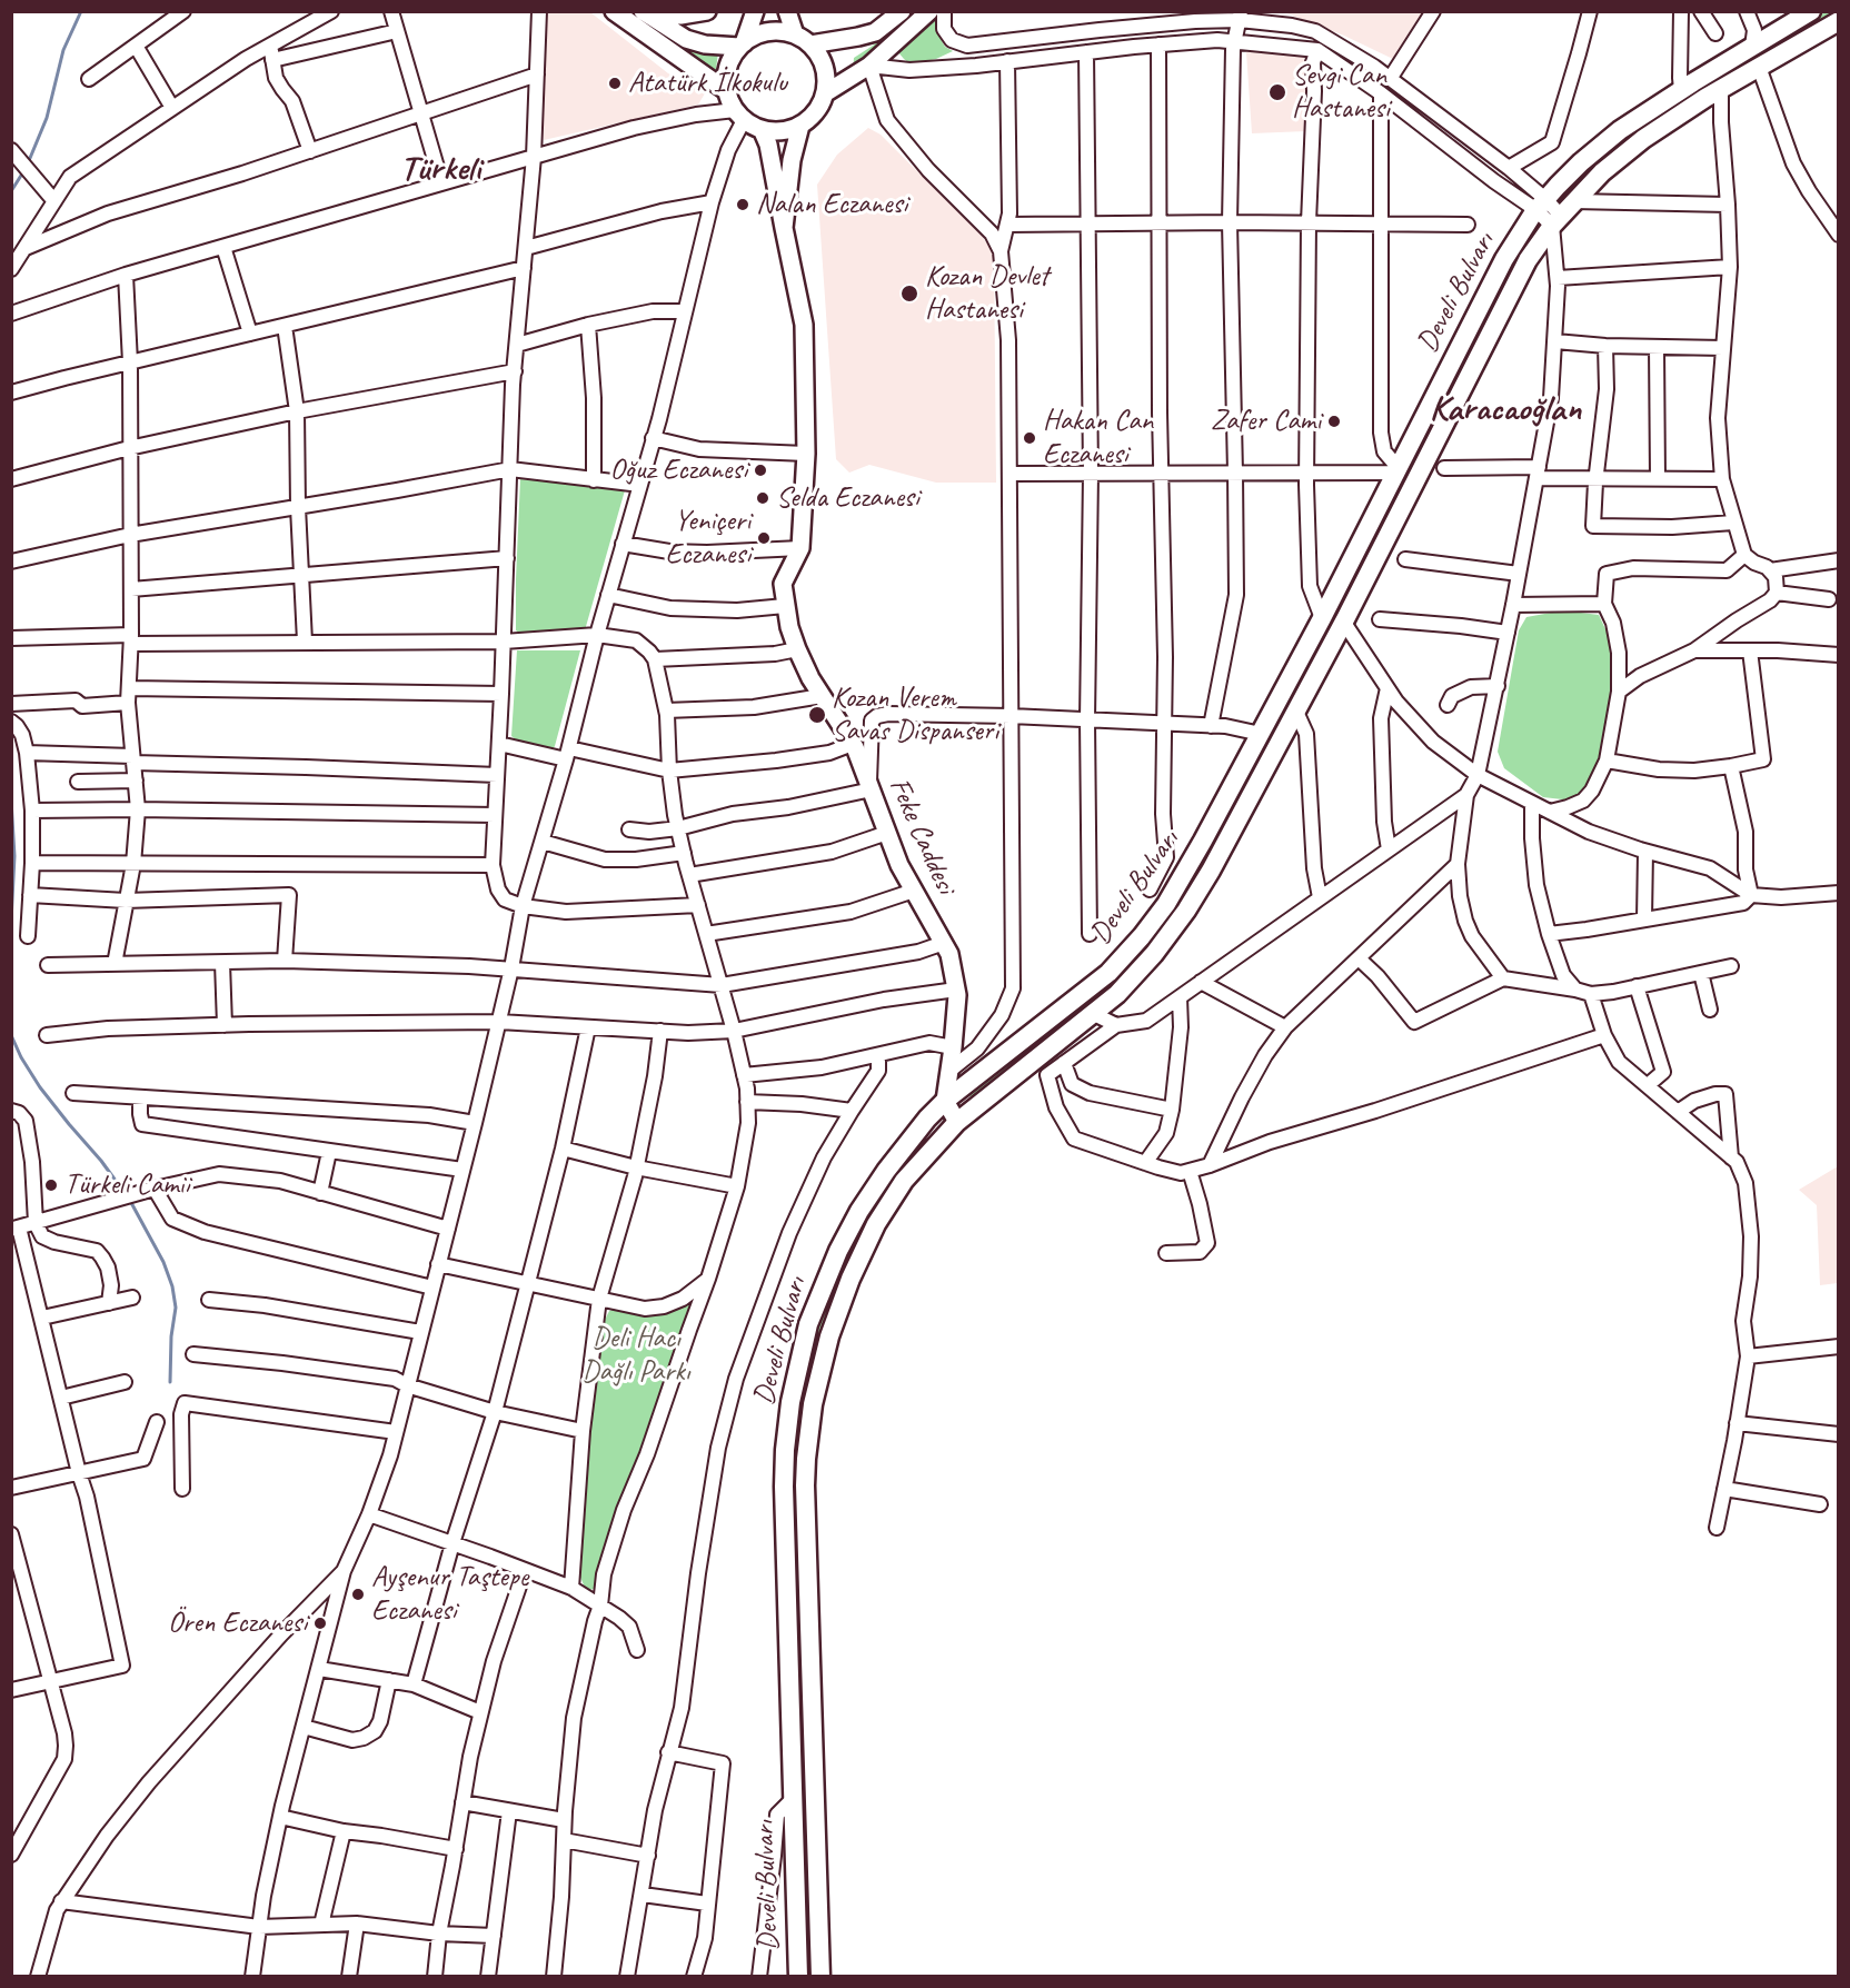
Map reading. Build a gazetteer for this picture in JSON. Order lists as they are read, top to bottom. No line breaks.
{"streets":{"highway":["Develi Bulvarı"],"main road":["Feke Caddesi"]},"crossings":[["Develi Bulvarı","Feke Caddesi"]],"districts":["Türkeli","Karacaoğlan"],"parks":["Deli Hacı Dağlı Parkı"],"places":["Atatürk İlkokulu","Sevgi Can Hastanesi","Nalan Eczanesi","Kozan Devlet Hastanesi","Zafer Cami","Hakan Can Eczanesi","Oğuz Eczanesi","Selda Eczanesi","Yeniçeri Eczanesi","Kozan Verem Savas Dispanseri","Türkeli Camii","Ayşenur Taştepe Eczanesi","Ören Eczanesi"]}
